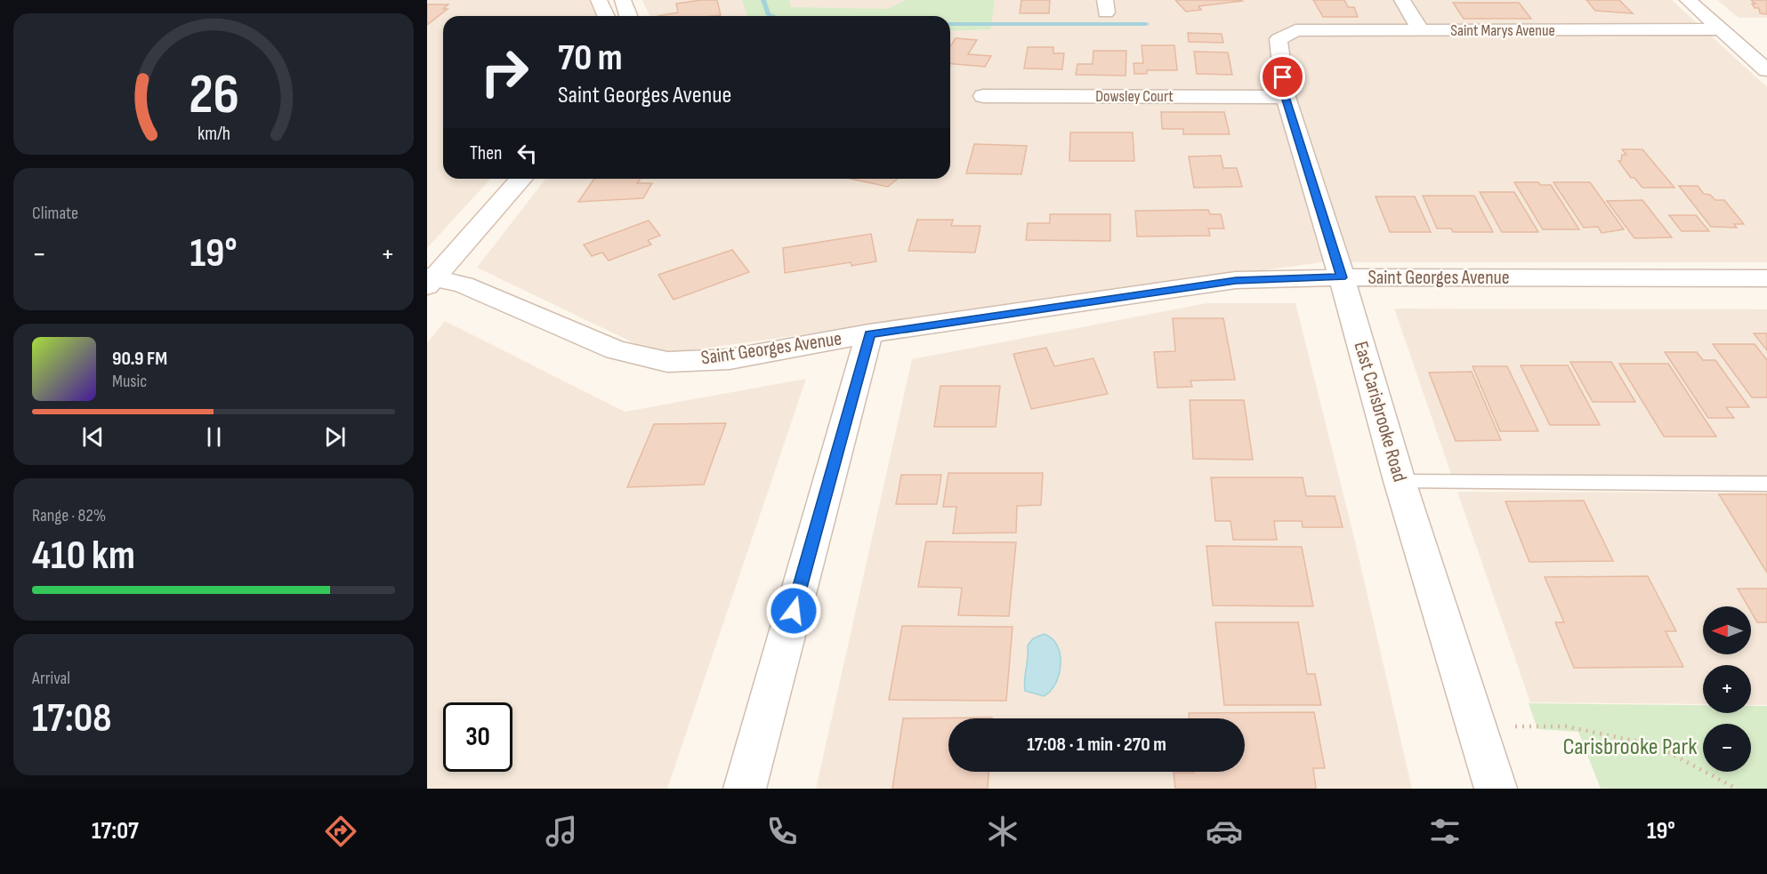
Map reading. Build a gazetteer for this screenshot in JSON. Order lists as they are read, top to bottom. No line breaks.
{"streets":{"street":["Saint Marys Avenue","Dowsley Court","Saint Georges Avenue","East Carisbrooke Road"]},"crossings":[["Saint Marys Avenue","East Carisbrooke Road"],["Dowsley Court","East Carisbrooke Road"],["Saint Georges Avenue","East Carisbrooke Road"]],"parks":["Carisbrooke Park"],"north":"left","page":{"turn":["70 m","Saint Georges Avenue"],"then":"Then","tile":["Climate",["Range · 82%","410 km"],["Arrival","17:08"]],"heat":["−","19°","+"],"song":["90.9 FM","Music"],"map_buttons":["+","−"],"limit":"30","trip":"17:08 · 1 min · 270 m","tabs":["17:07","19°"],"gauge":["26","km/h"]}}
